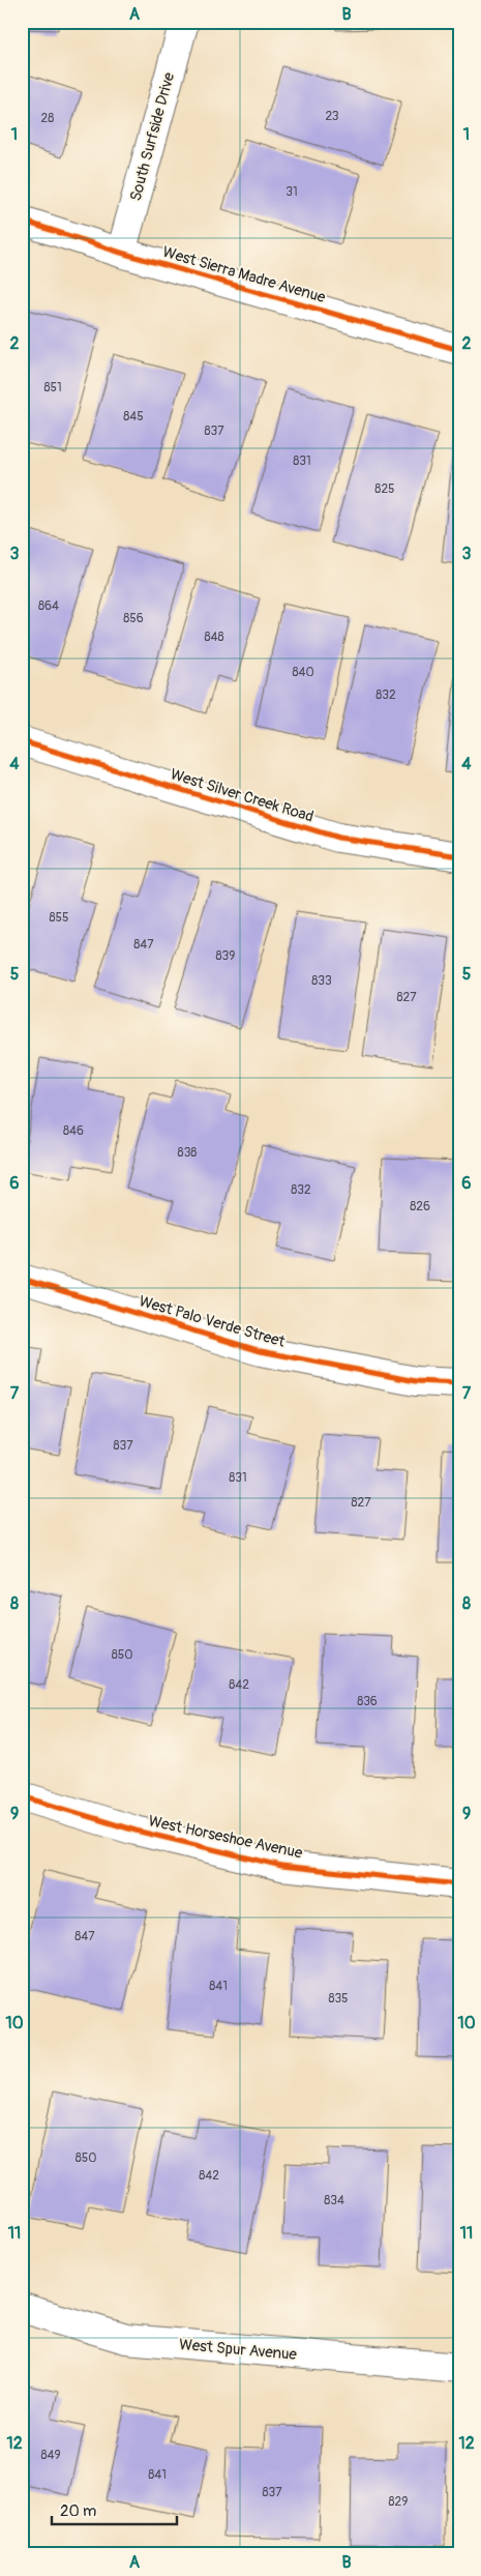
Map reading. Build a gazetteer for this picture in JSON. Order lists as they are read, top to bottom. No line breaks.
{"streets":{"street":["South Surfside Drive","West Sierra Madre Avenue","West Silver Creek Road","West Palo Verde Street","West Horseshoe Avenue","West Spur Avenue"]},"crossings":[["South Surfside Drive","West Sierra Madre Avenue"]],"house_numbers":["23","28","31","851","845","837","831","825","864","856","848","840","832","855","847","839","833","827","846","838","832","826","837","831","827","850","842","836","847","841","835","850","842","834","849","841","837","829"],"scale_bar":"20 m","grid":{"columns":["A","B"],"rows":["1","2","3","4","5","6","7","8","9","10","11","12"]}}
